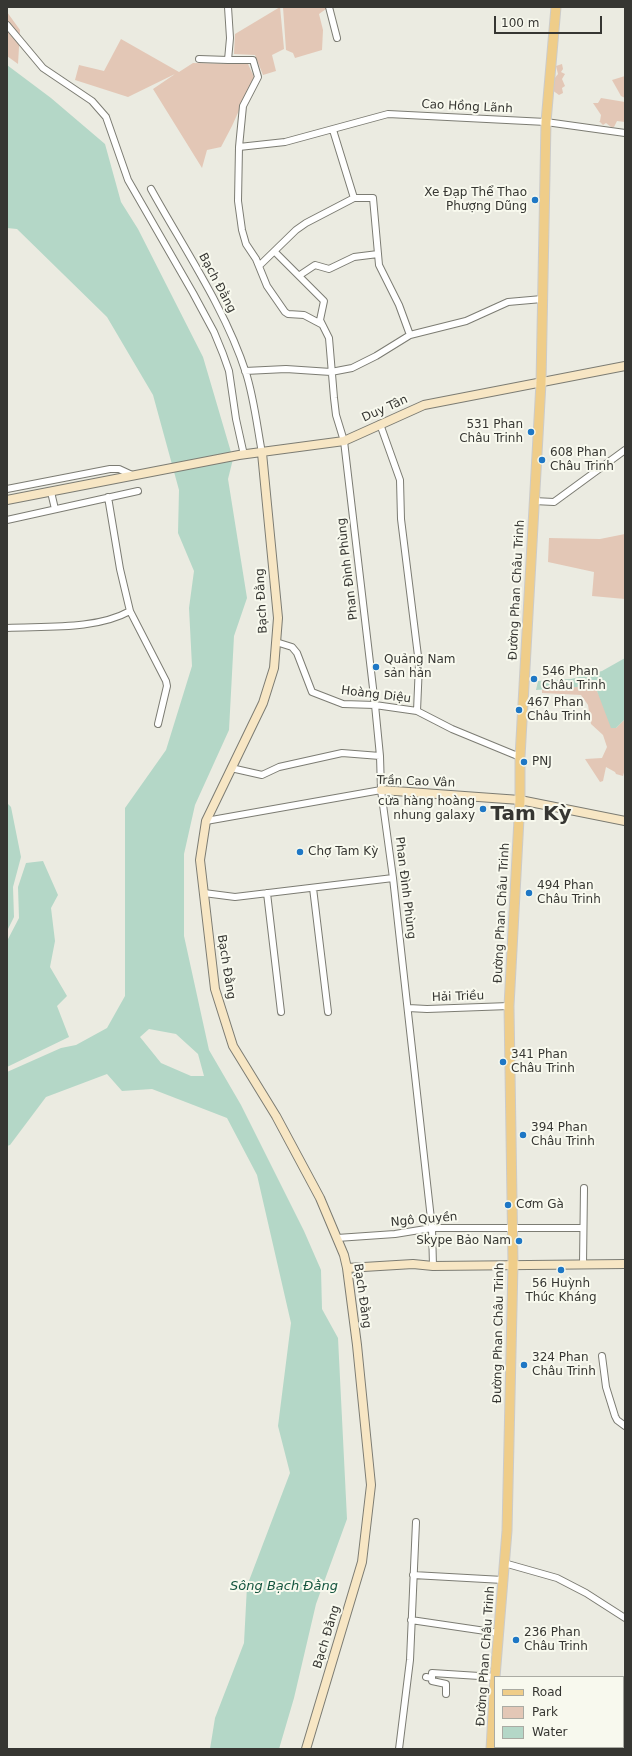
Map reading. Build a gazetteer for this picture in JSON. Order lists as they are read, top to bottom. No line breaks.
{"streets":{"main road":["Đường Phan Châu Trinh"],"street":["Cao Hồng Lãnh","Bạch Đằng","Duy Tân","Phan Đình Phùng","Hoàng Diệu","Trần Cao Vân","Hải Triều","Ngô Quyền"]},"crossings":[["Cao Hồng Lãnh","Đường Phan Châu Trinh"],["Bạch Đằng","Duy Tân"],["Bạch Đằng","Hoàng Diệu"],["Bạch Đằng","Trần Cao Vân"],["Bạch Đằng","Ngô Quyền"],["Duy Tân","Phan Đình Phùng"],["Duy Tân","Đường Phan Châu Trinh"],["Phan Đình Phùng","Hoàng Diệu"],["Phan Đình Phùng","Trần Cao Vân"],["Phan Đình Phùng","Hải Triều"],["Phan Đình Phùng","Ngô Quyền"],["Đường Phan Châu Trinh","Hoàng Diệu"],["Đường Phan Châu Trinh","Trần Cao Vân"],["Đường Phan Châu Trinh","Hải Triều"],["Đường Phan Châu Trinh","Ngô Quyền"]],"districts":["Tam Kỳ"],"water":["Sông Bạch Đằng"],"places":["Xe Đạp Thể Thao Phượng Dũng","531 Phan Châu Trinh","608 Phan Châu Trinh","Quảng Nam sản hản","546 Phan Châu Trinh","467 Phan Châu Trinh","PNJ","cửa hàng hoàng nhung galaxy","Chợ Tam Kỳ","494 Phan Châu Trinh","341 Phan Châu Trinh","394 Phan Châu Trinh","Cơm Gà","Skype Bảo Nam","56 Huỳnh Thúc Kháng","324 Phan Châu Trinh","236 Phan Châu Trinh"],"legend":["Road","Park","Water"],"scale_bar":"100 m"}
